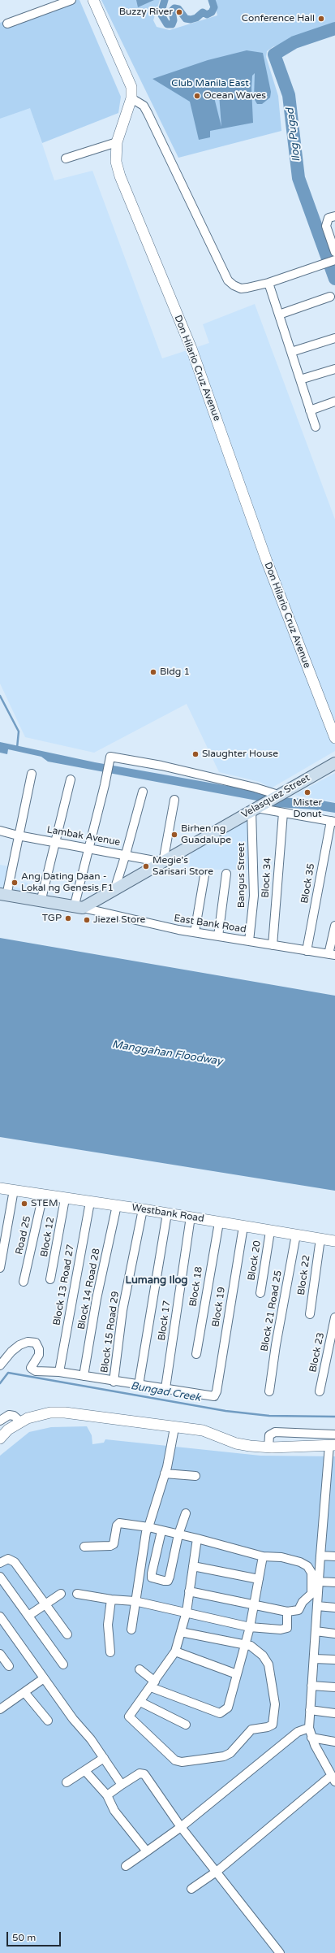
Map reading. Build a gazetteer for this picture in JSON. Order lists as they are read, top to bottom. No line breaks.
{"streets":{"main road":["Velasquez Street"],"street":["Don Hilario Cruz Avenue","Lambak Avenue","Bangus Street","Block 34","Block 35","East Bank Road","Westbank Road","Road 25","Block 12","Block 20","Block 22","Block 13 Road 27","Block 18","Block 14 Road 28","Block 19","Block 21 Road 25","Block 17","Block 15 Road 29","Block 23"]},"crossings":[["Velasquez Street","Lambak Avenue"],["Velasquez Street","Bangus Street"],["Velasquez Street","East Bank Road"],["Bangus Street","East Bank Road"],["Block 34","East Bank Road"],["Block 35","East Bank Road"],["Westbank Road","Road 25"],["Westbank Road","Block 12"],["Westbank Road","Block 20"],["Westbank Road","Block 22"],["Westbank Road","Block 13 Road 27"],["Westbank Road","Block 18"],["Westbank Road","Block 14 Road 28"],["Westbank Road","Block 19"],["Westbank Road","Block 21 Road 25"],["Westbank Road","Block 17"],["Westbank Road","Block 15 Road 29"],["Block 19","Block 17"]],"districts":["Lumang Ilog"],"water":["Ilog Pugad","Manggahan Floodway","Bungad Creek"],"parks":["Club Manila East"],"places":["Buzzy River","Conference Hall","Ocean Waves","Bldg 1","Slaughter House","Mister Donut","Birhen ng Guadalupe","Megie's Sarisari Store","Ang Dating Daan - Lokal ng Genesis F1","TGP","Jiezel Store","STEM"],"scale_bar":"50 m"}
